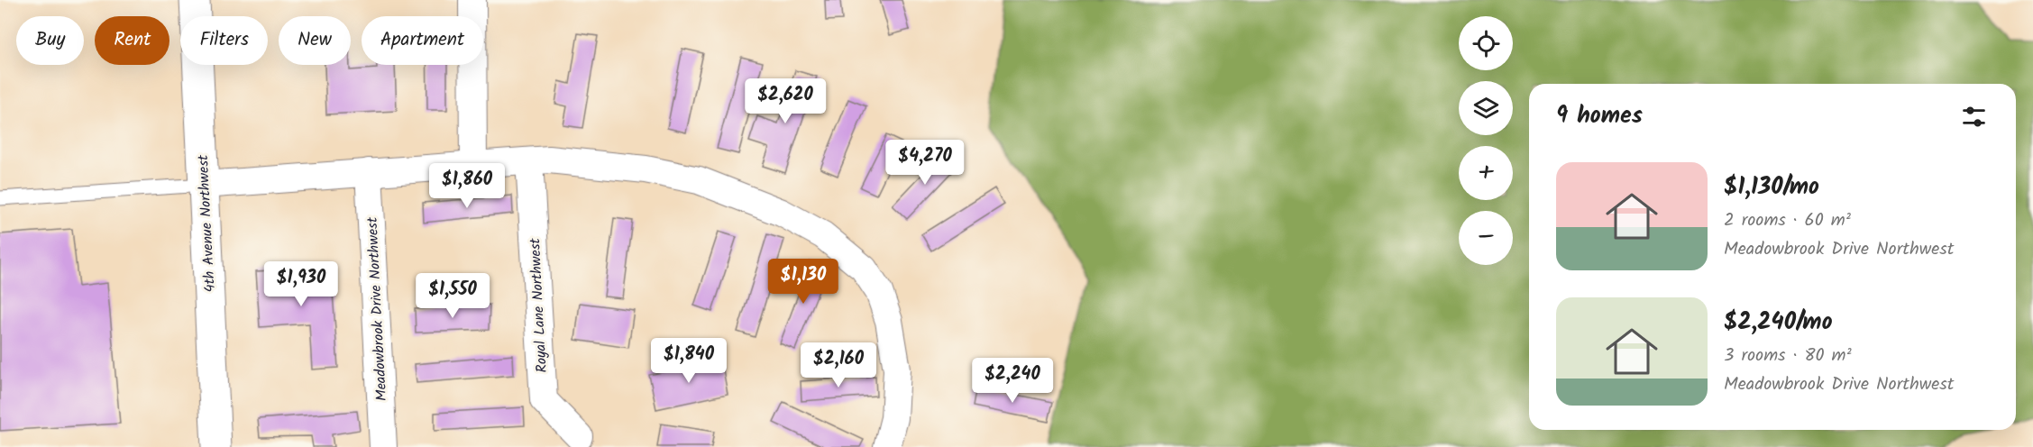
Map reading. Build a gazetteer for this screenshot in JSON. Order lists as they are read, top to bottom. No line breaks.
{"streets":{"street":["4th Avenue Northwest","Royal Lane Northwest","Meadowbrook Drive Northwest"]},"page":{"map_buttons":["+","−"],"chip":["Buy","Rent","Filters","New","Apartment"],"price":["$2,620","$4,270","$1,860","$1,130","$1,930","$1,550","$1,840","$2,160","$2,240"],"heading":"9 homes","list":[{"name":"$1,130/mo","note":"2 rooms · 60 m² · Meadowbrook Drive Northwest"},{"name":"$2,240/mo","note":"3 rooms · 80 m² · Meadowbrook Drive Northwest"}]}}
